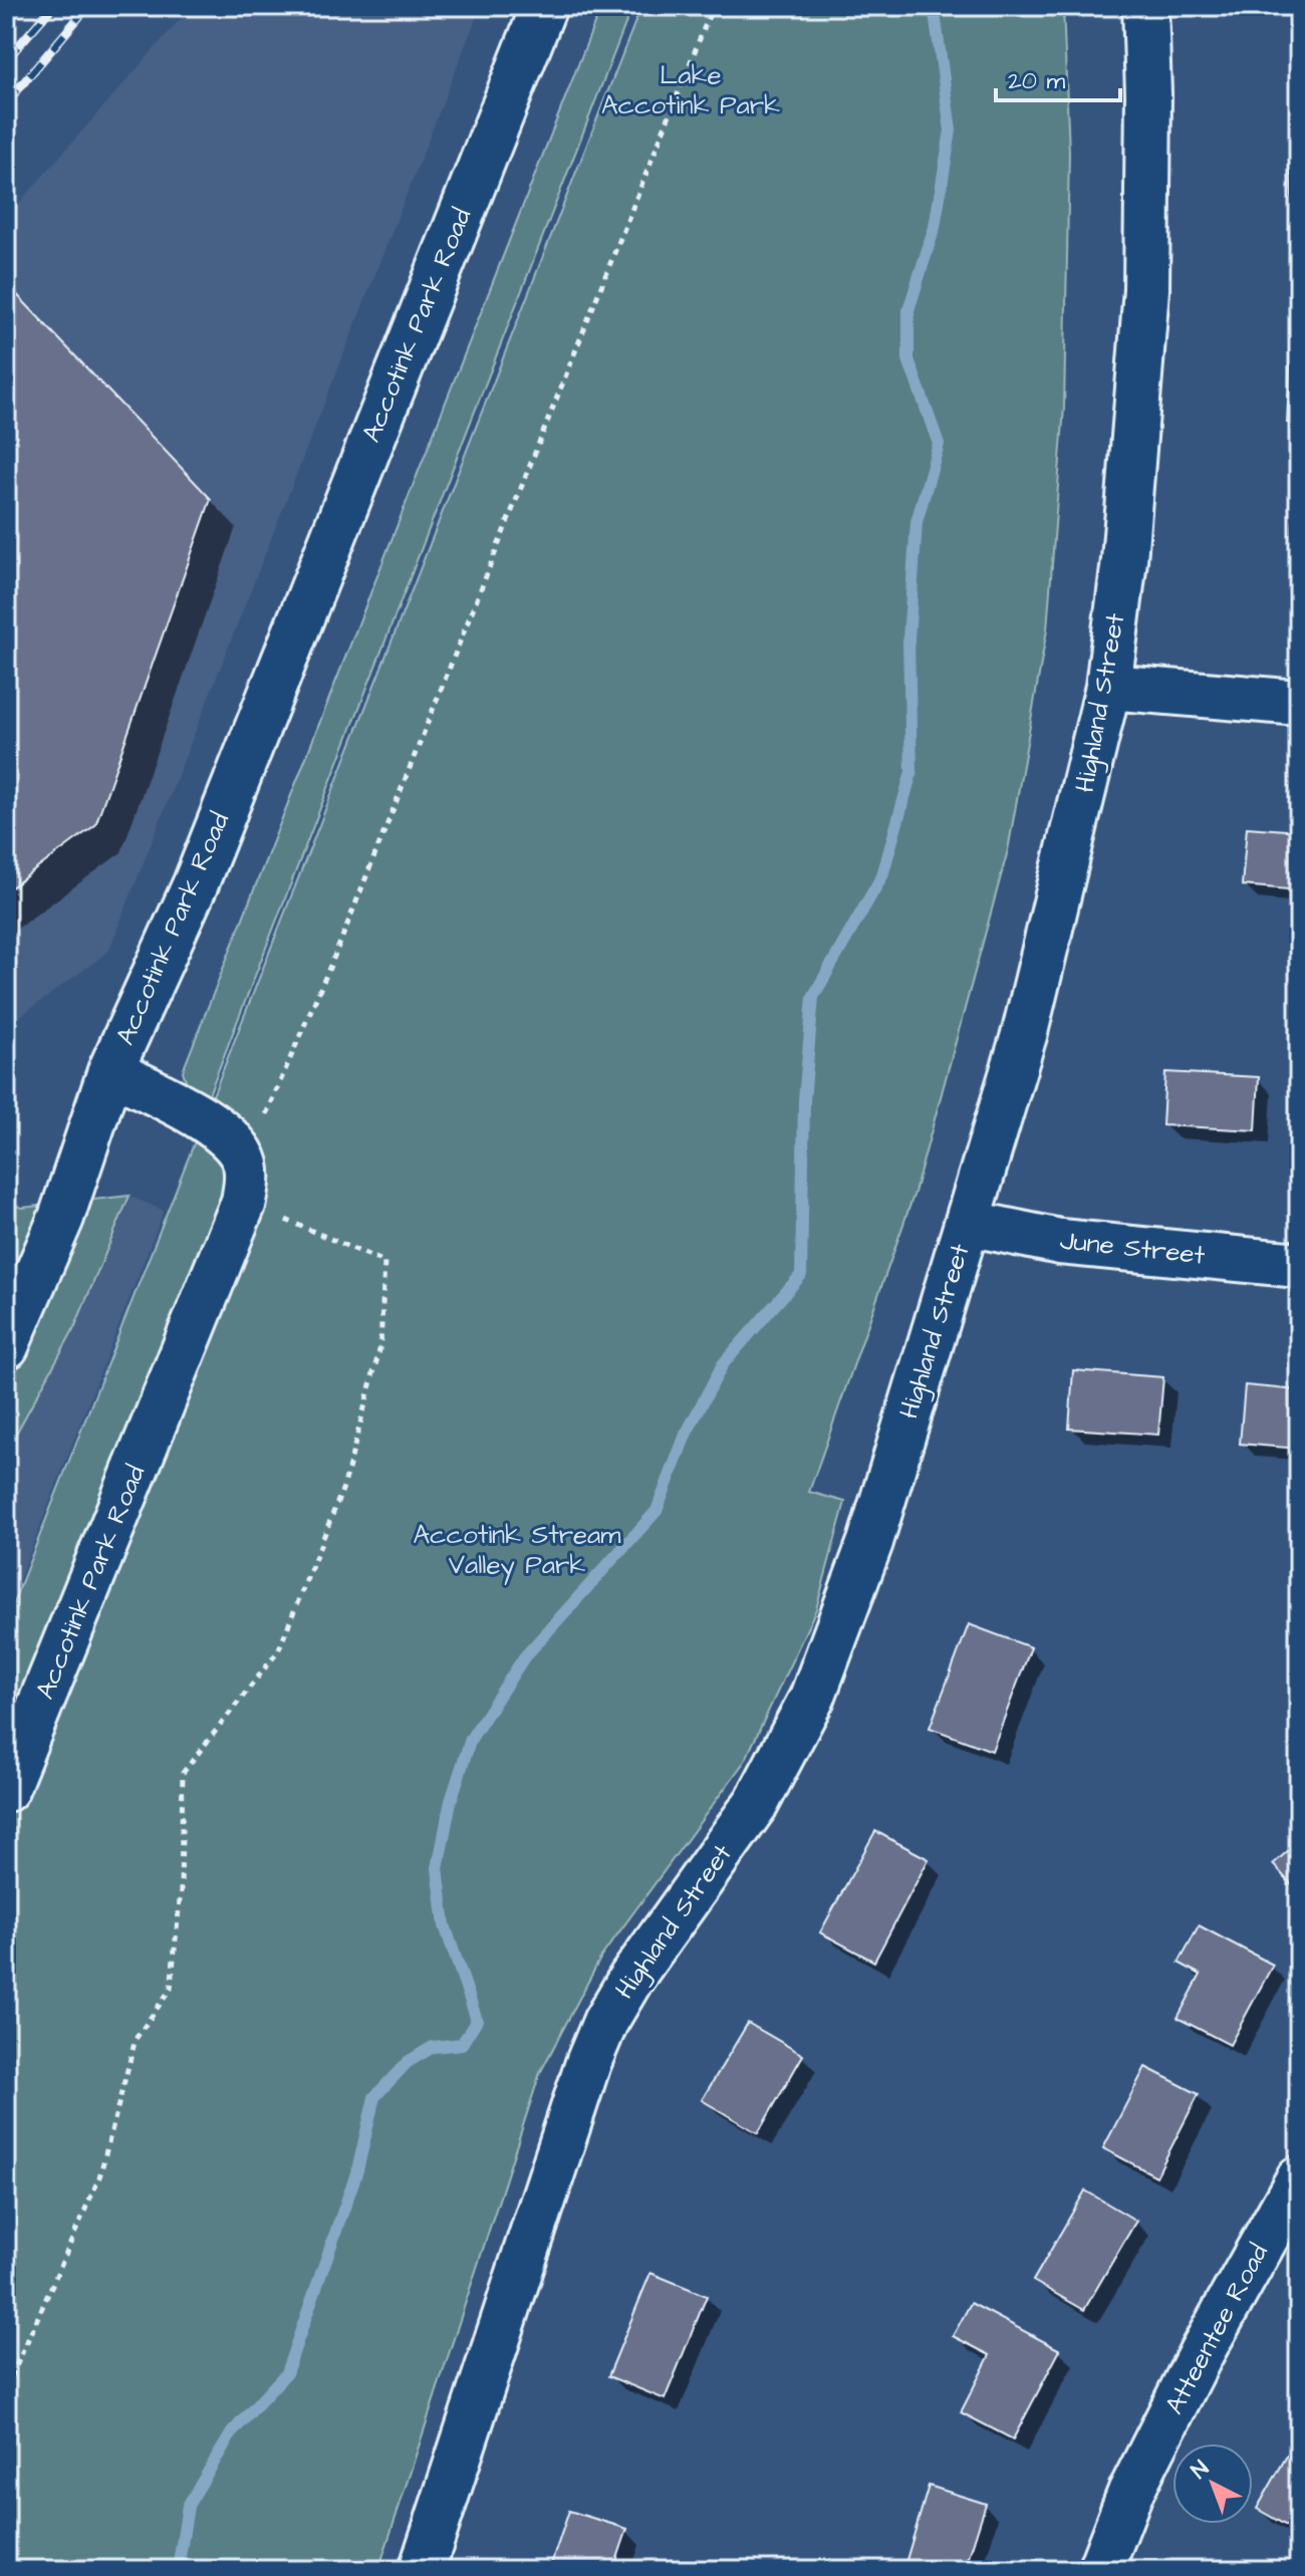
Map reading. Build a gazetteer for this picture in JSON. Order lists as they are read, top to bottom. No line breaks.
{"streets":{"street":["Accotink Park Road","Highland Street","June Street","Atteentee Road"]},"crossings":[["Highland Street","June Street"]],"parks":["Lake Accotink Park","Accotink Stream Valley Park"],"scale_bar":"20 m","north":"top left"}
